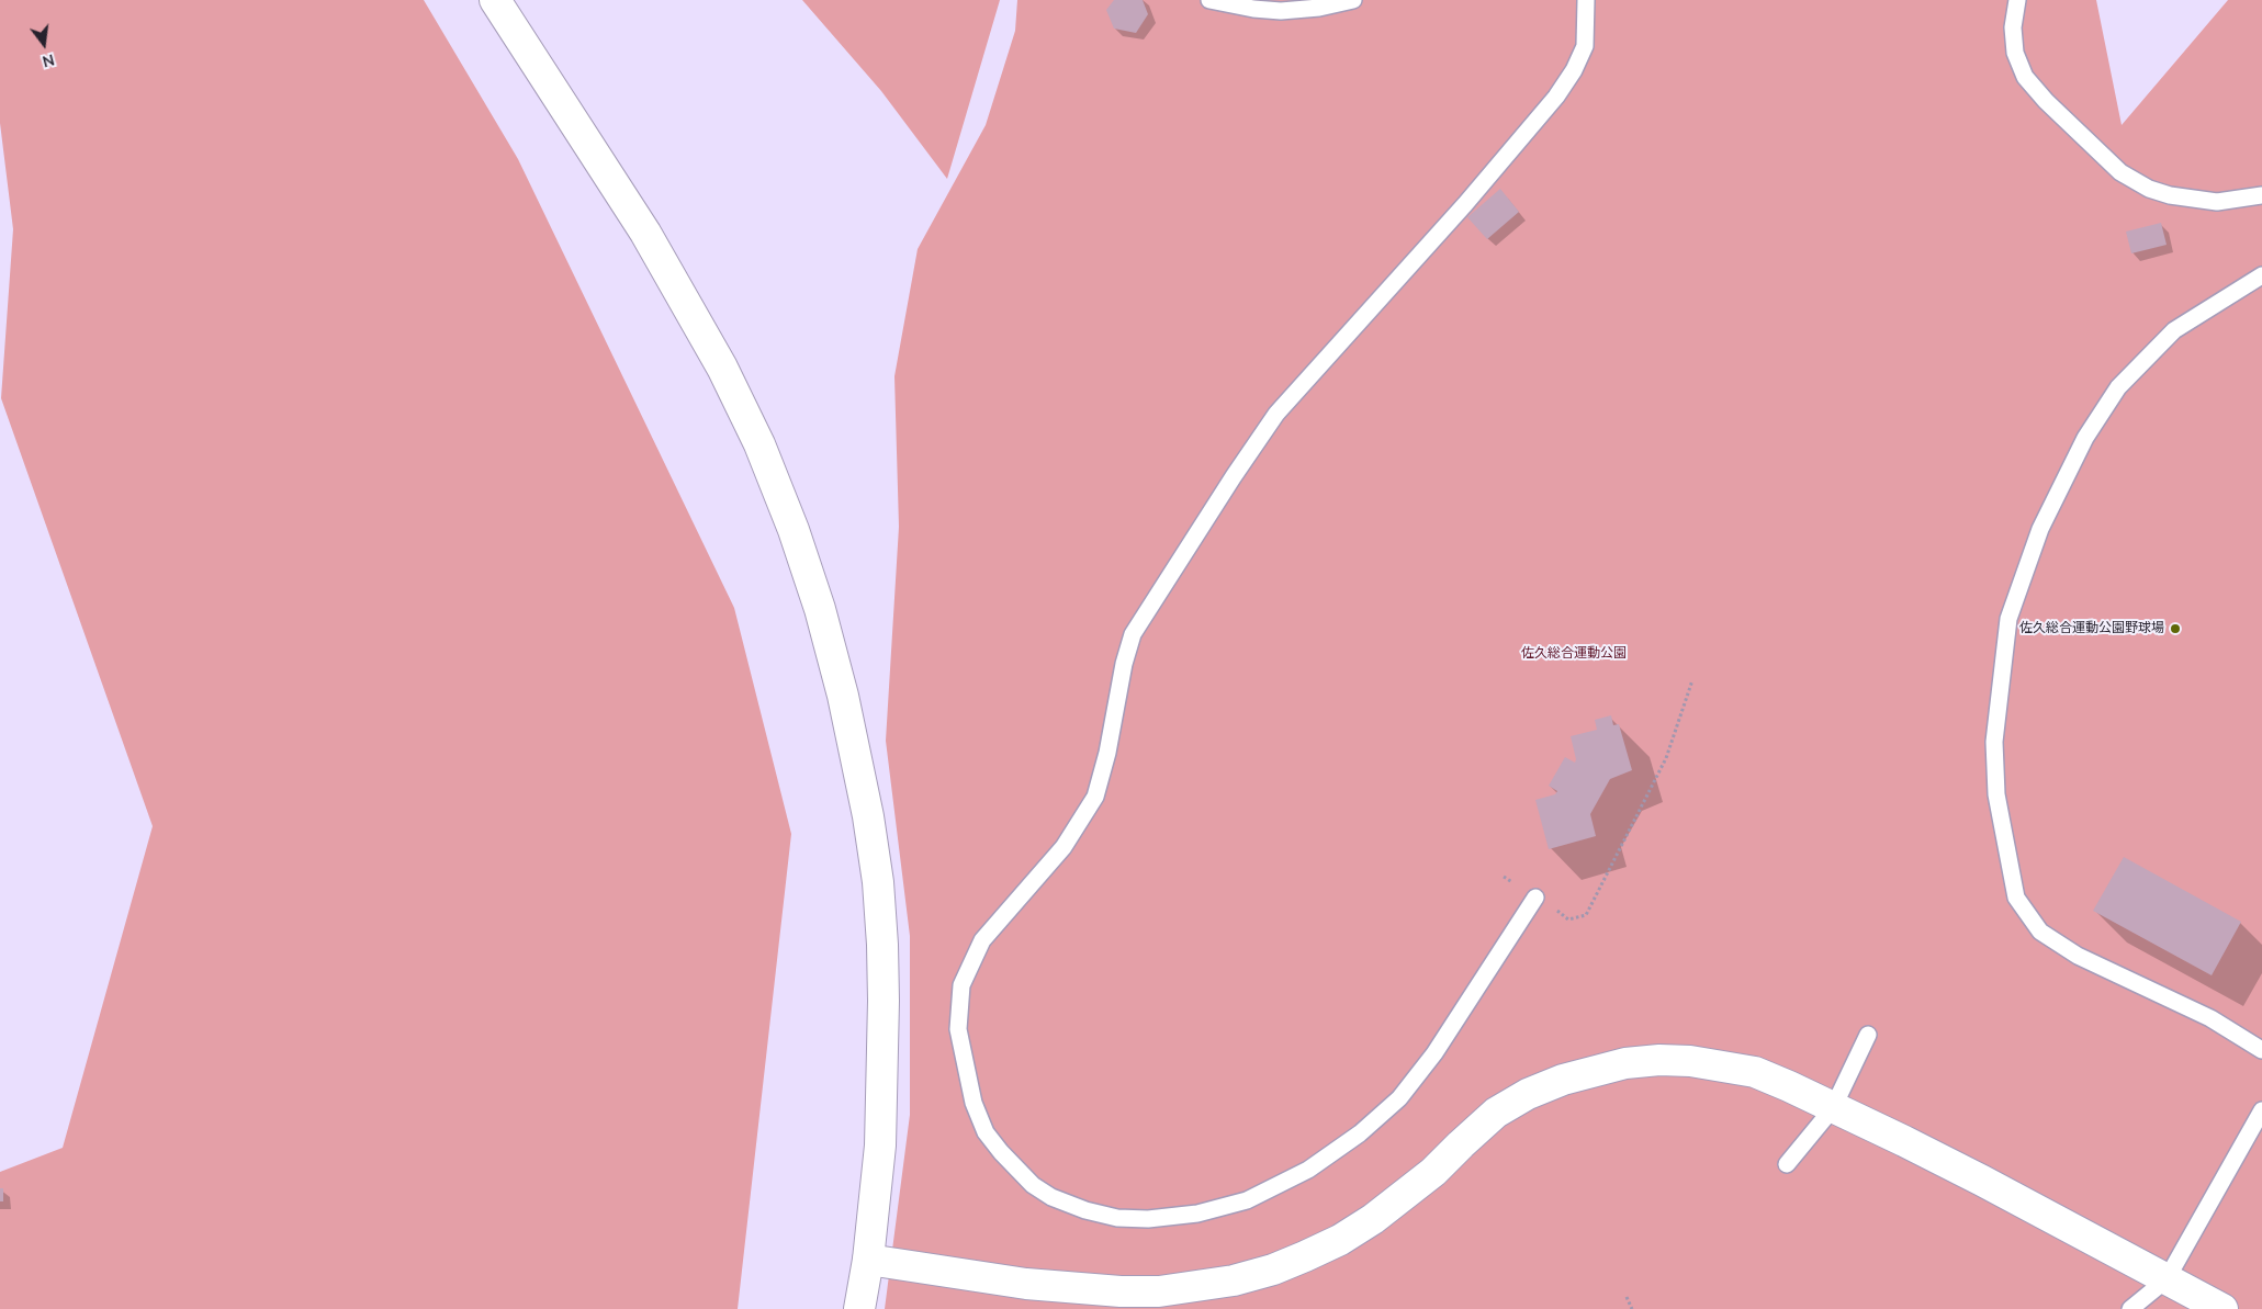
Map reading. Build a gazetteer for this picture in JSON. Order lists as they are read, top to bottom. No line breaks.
{"parks":["佐久総合運動公園"],"places":["佐久総合運動公園野球場"],"north":"bottom"}
